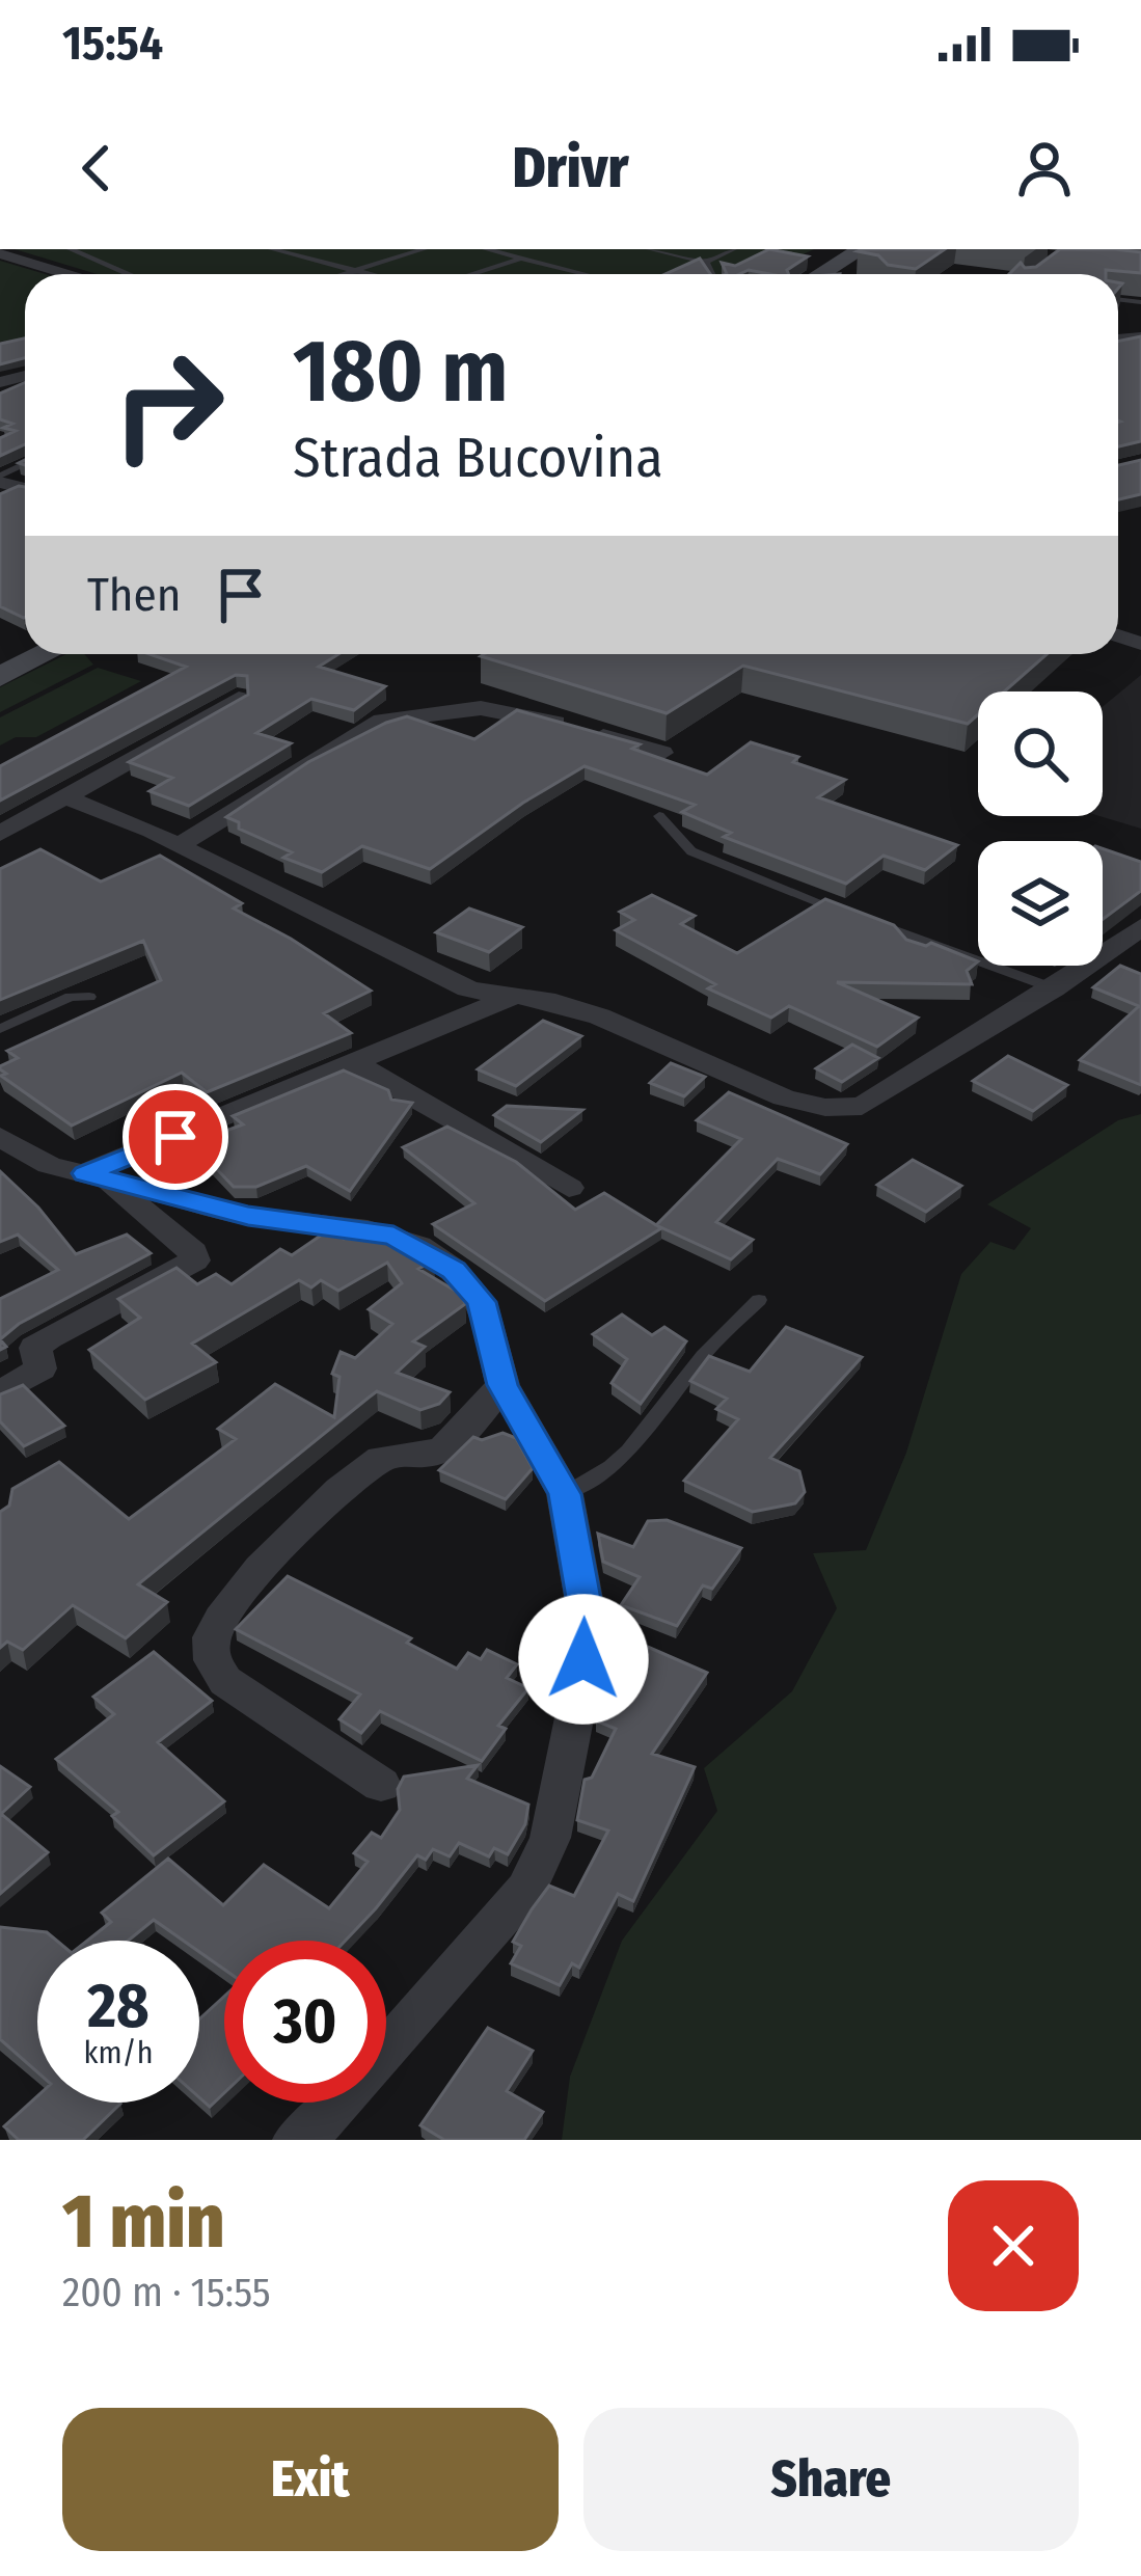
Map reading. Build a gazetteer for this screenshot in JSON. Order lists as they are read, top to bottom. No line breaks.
{"page":{"status":"15:54","header":"Drivr","turn":["180 m","Strada Bucovina"],"then":"Then","speed":"28 km/h","limit":"30","heading":["1 min","200 m · 15:55"],"buttons":["Exit","Share"]}}
